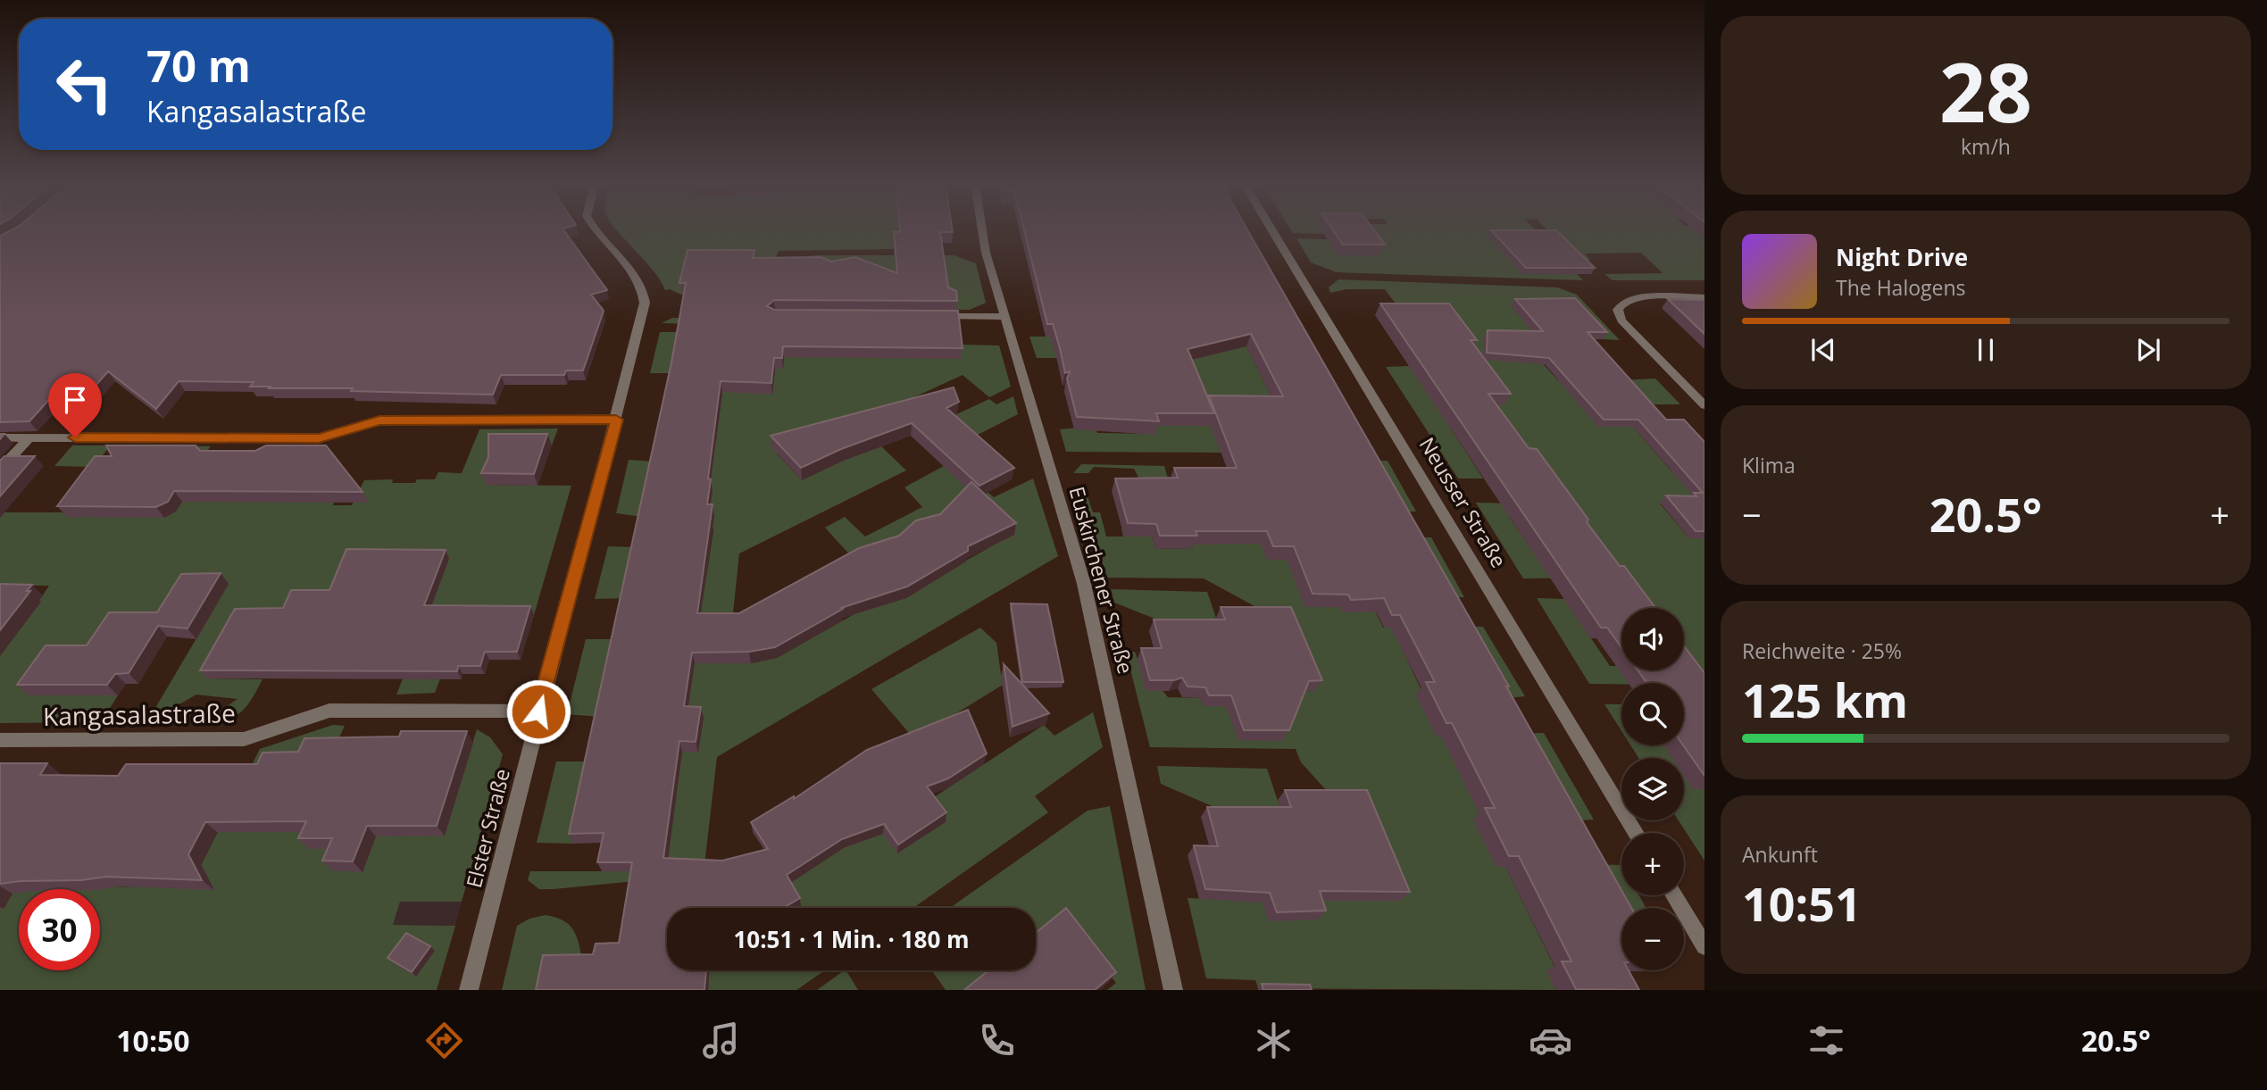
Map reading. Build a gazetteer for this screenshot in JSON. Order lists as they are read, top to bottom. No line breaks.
{"streets":{"street":["Neusser Straße","Euskirchener Straße","Kangasalastraße","Elster Straße"]},"crossings":[["Kangasalastraße","Elster Straße"]],"page":{"tile":[["28","km/h"],"Klima",["Reichweite · 25%","125 km"],["Ankunft","10:51"]],"turn":["70 m","Kangasalastraße"],"song":["Night Drive","The Halogens"],"heat":["−","20.5°","+"],"map_buttons":["+","−"],"limit":"30","trip":"10:51 · 1 Min. · 180 m","tabs":["10:50","20.5°"]}}
